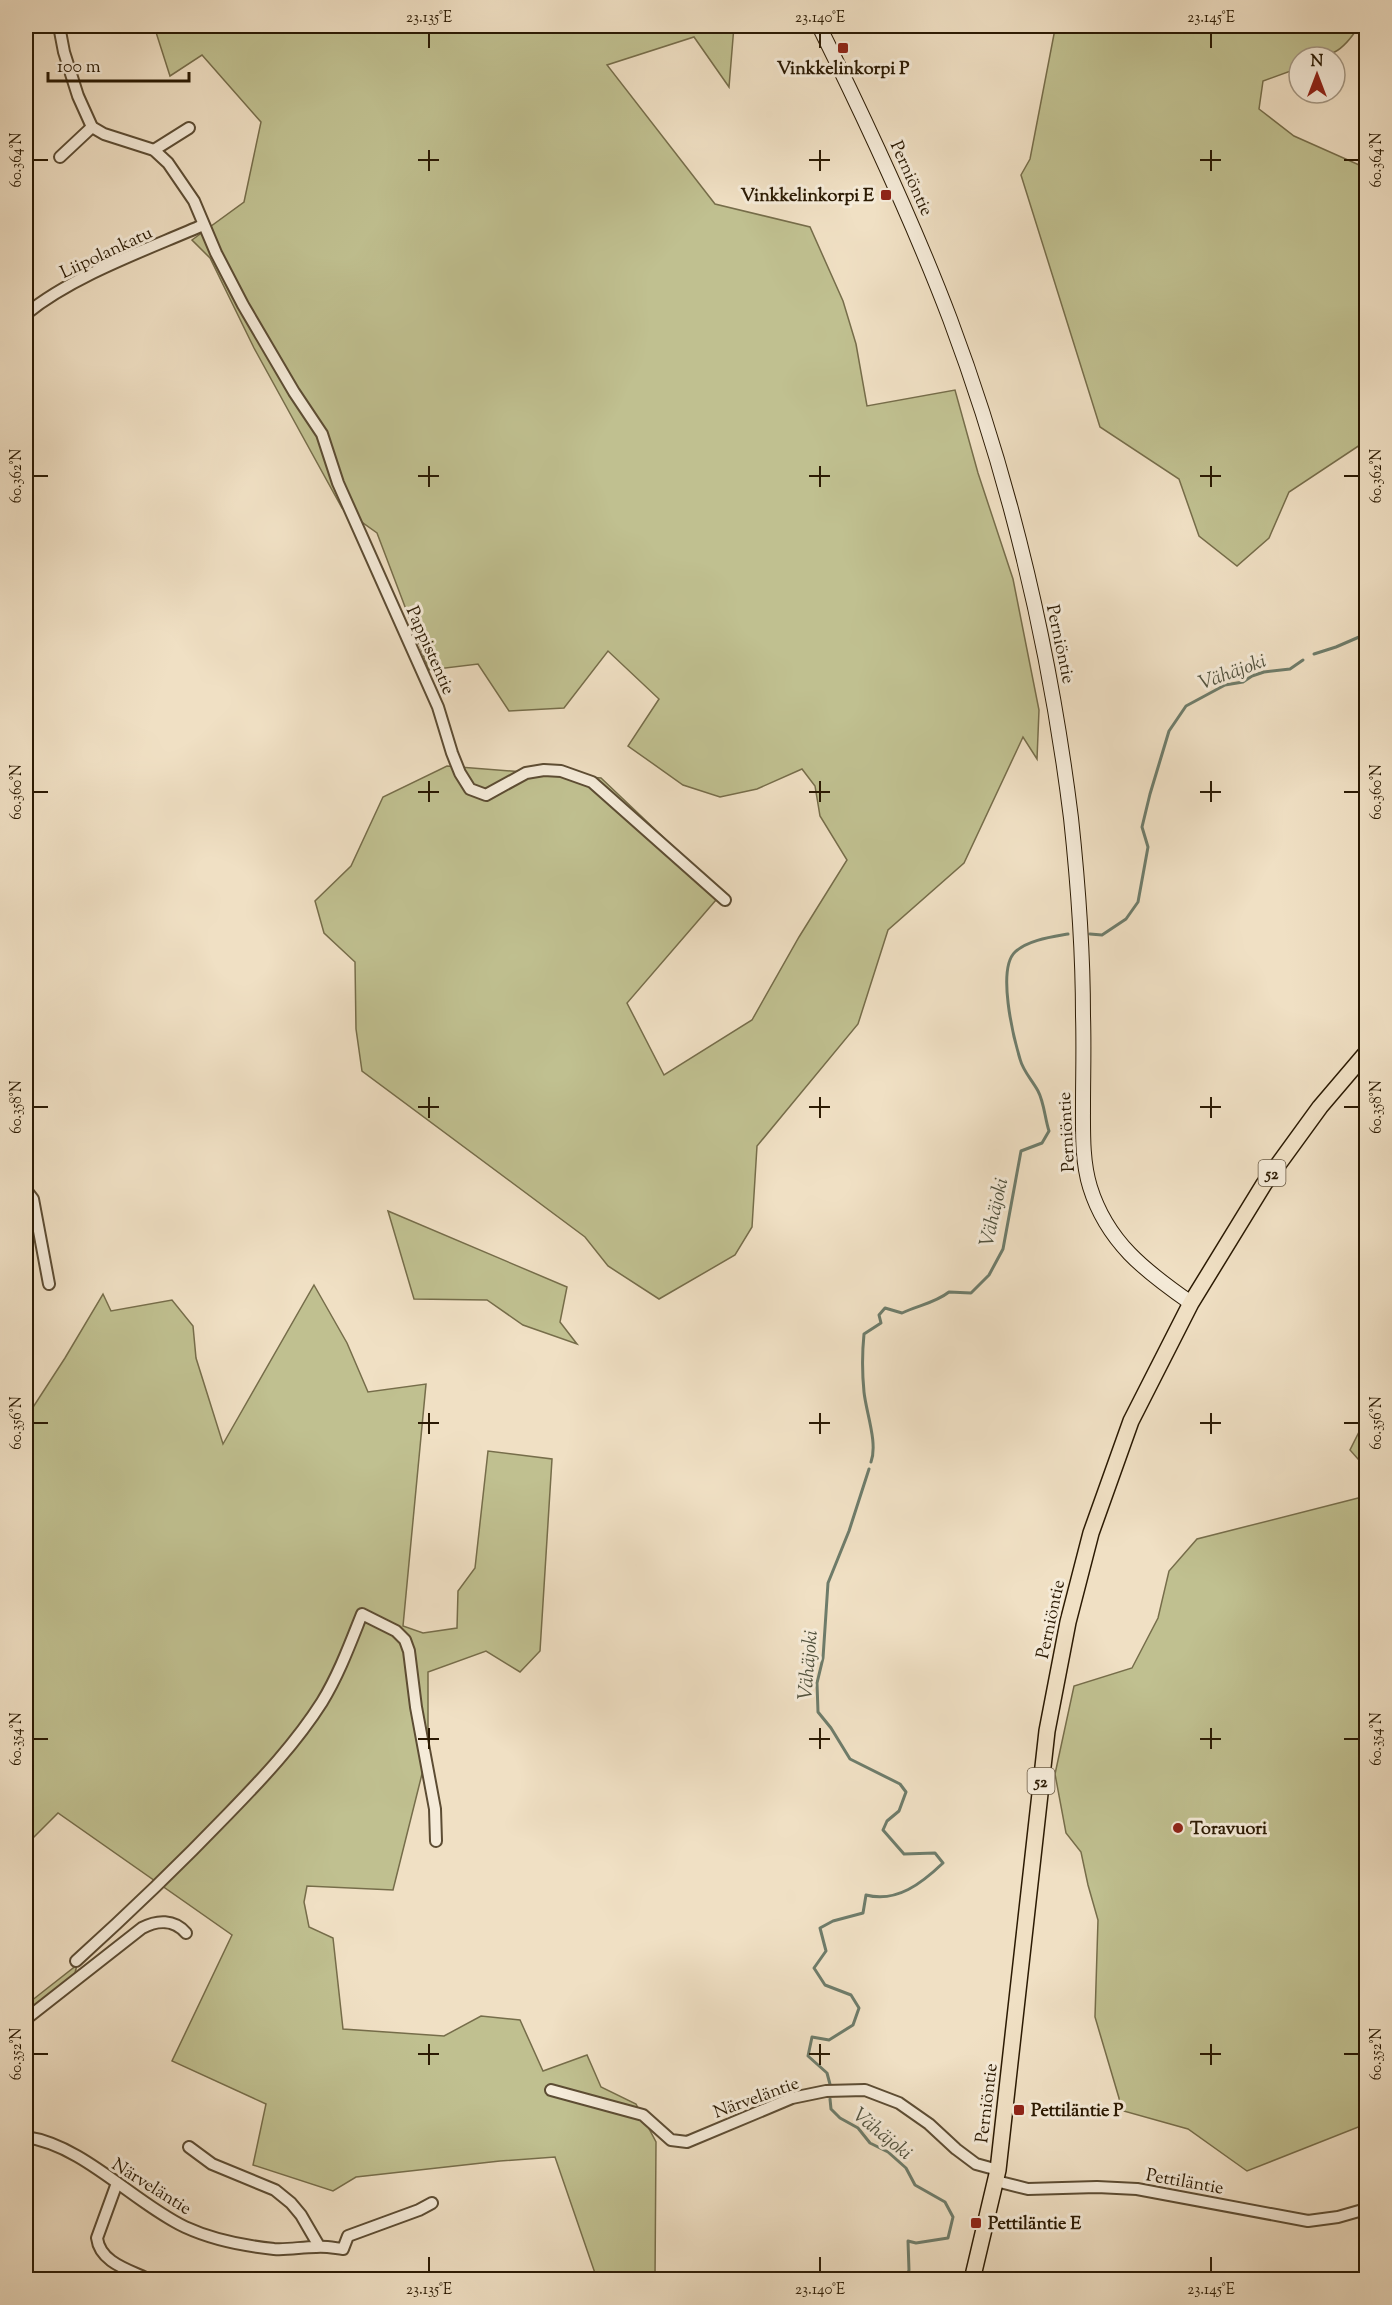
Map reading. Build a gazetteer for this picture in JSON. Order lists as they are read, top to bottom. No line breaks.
{"streets":{"main road":["Perniöntie","52"],"street":["Liipolankatu","Pappistentie","Närveläntie","Pettiläntie"]},"crossings":[["Perniöntie","52"],["Perniöntie","Närveläntie"],["Perniöntie","Pettiläntie"],["Liipolankatu","Pappistentie"],["Närveläntie","Pettiläntie"]],"water":["Vähäjoki"],"places":{"transit":["Vinkkelinkorpi P","Vinkkelinkorpi E","Pettiläntie P","Pettiläntie E"],"other":["Toravuori"]},"scale_bar":"100 m","north":"top","coordinates":["23.135°E","23.140°E","23.145°E","60.364°N","60.362°N","60.360°N","60.358°N","60.356°N","60.354°N","60.352°N"]}
